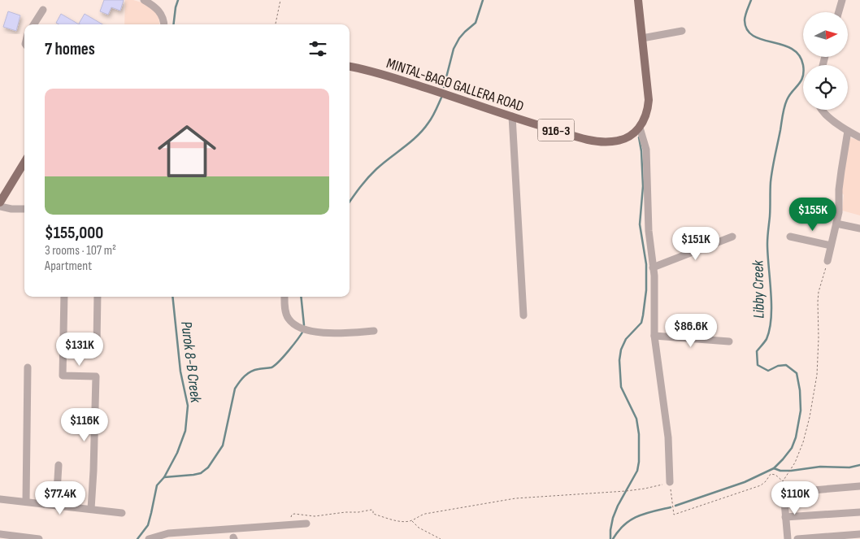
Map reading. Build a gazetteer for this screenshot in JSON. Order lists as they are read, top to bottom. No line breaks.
{"streets":{"main road":["MINTAL-BAGO GALLERA ROAD","916-3"]},"water":["Libby Creek","Purok 8-B Creek"],"north":"right","page":{"heading":"7 homes","list":[{"name":"$155,000","note":"3 rooms · 107 m² · Apartment"}],"price":["$155K","$151K","$86.6K","$131K","$116K","$77.4K","$110K"]}}
